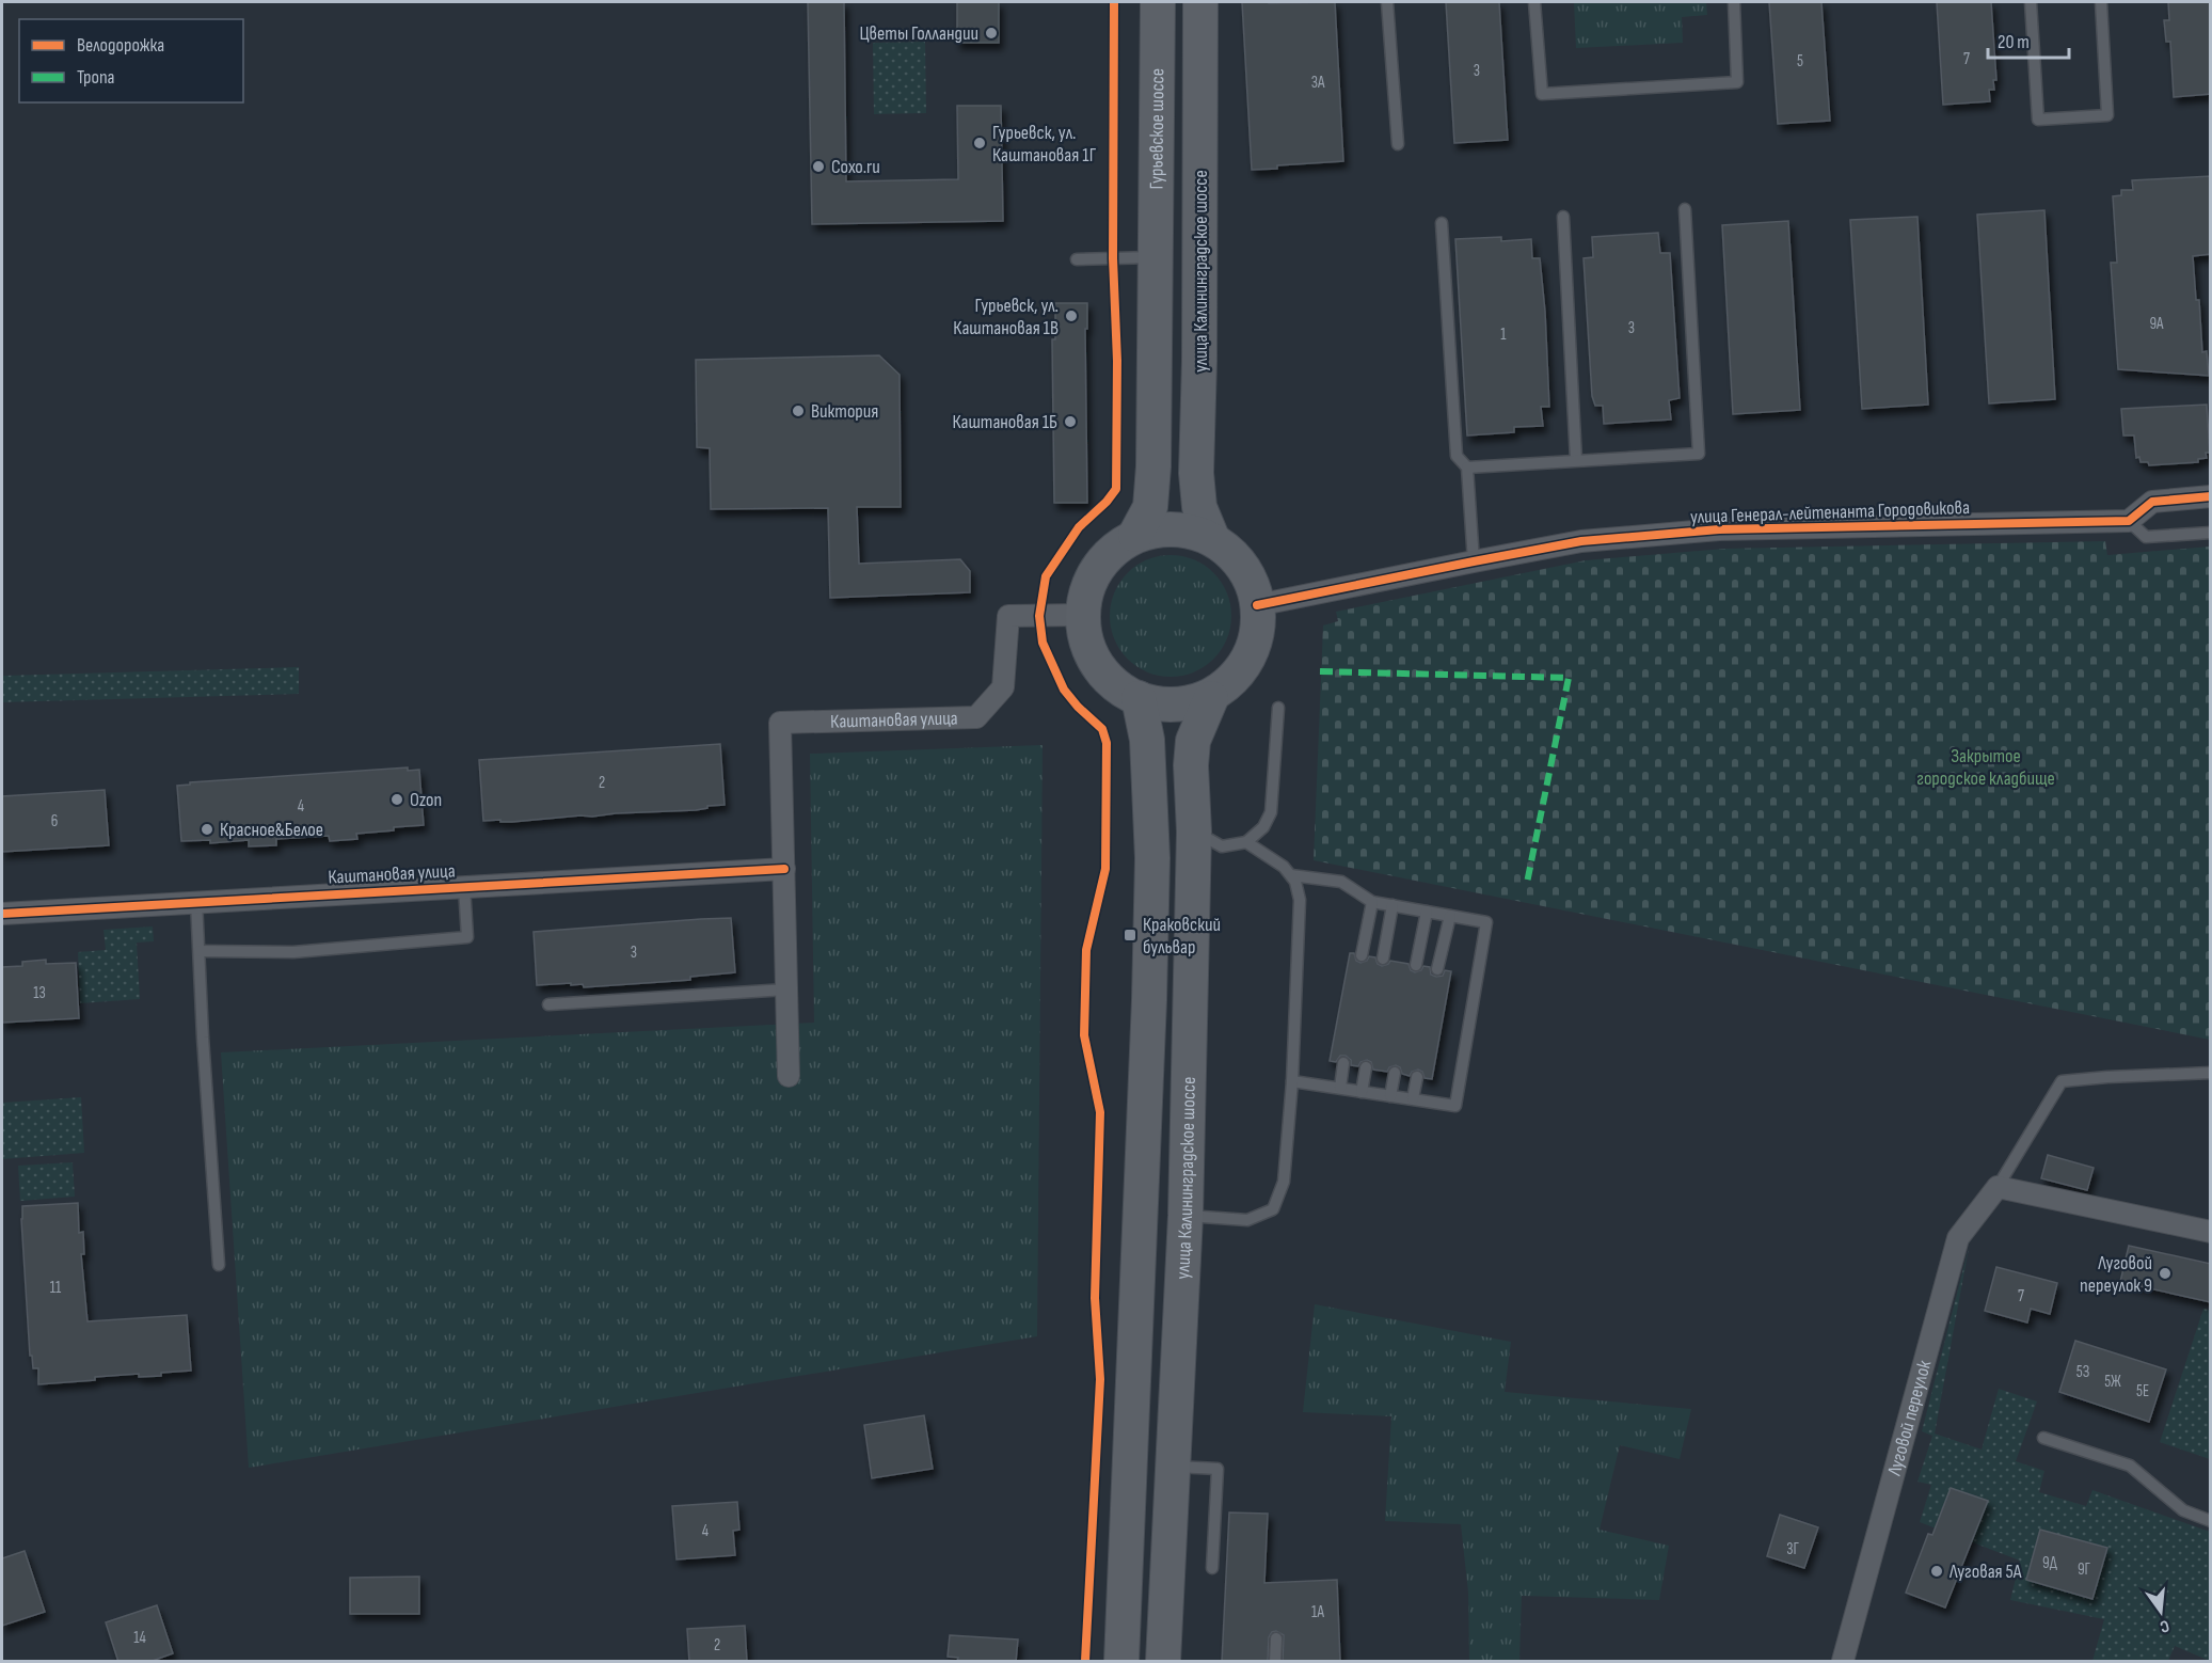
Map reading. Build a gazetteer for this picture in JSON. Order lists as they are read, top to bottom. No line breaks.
{"streets":{"main road":["Гурьевское шоссе","улица Калининградское шоссе"],"street":["улица Генерал-лейтенанта Городовикова","Каштановая улица","Луговой переулок"]},"crossings":[["улица Калининградское шоссе","улица Генерал-лейтенанта Городовикова"],["улица Калининградское шоссе","Каштановая улица"],["улица Генерал-лейтенанта Городовикова","Каштановая улица"]],"parks":["Закрытое городское кладбище"],"places":{"other":["Цветы Голландии","Гурьевск, ул. Каштановая 1Г","Coxo.ru","Гурьевск, ул. Каштановая 1В","Виктория","Каштановая 1Б","Ozon","Красное&Белое","Луговой переулок 9","Луговая 5А"],"transit":["Краковский бульвар"]},"house_numbers":["7","5","3","3А","9А","3","1","2","4","6","3","13","11","7","5З","5Ж","5Е","4","3Г","9Д","9Г","1А","14","2"],"legend":["Велодорожка","Тропа"],"scale_bar":"20 m","north":"bottom"}
